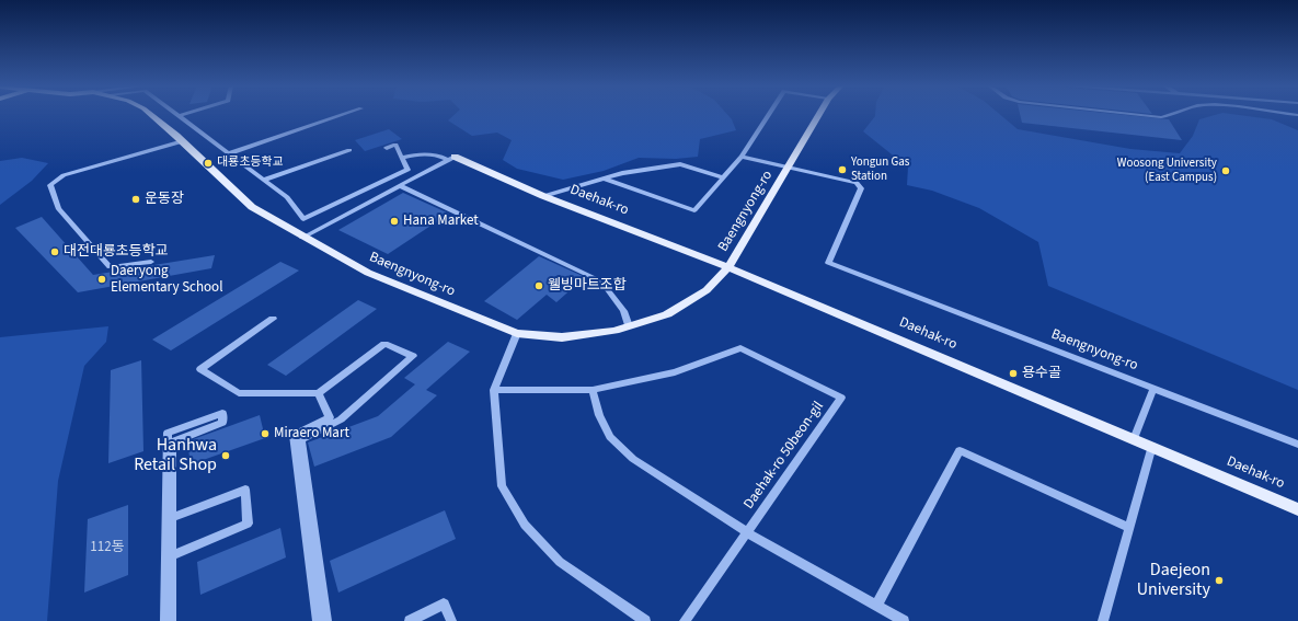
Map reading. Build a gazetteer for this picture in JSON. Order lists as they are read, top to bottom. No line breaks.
{"streets":{"main road":["Daehak-ro","Baengnyong-ro"],"street":["Daehak-ro 50beon-gil"]},"crossings":[["Daehak-ro","Baengnyong-ro"]],"places":["대룡초등학교","Yongun Gas Station","Woosong University (East Campus)","운동장","Hana Market","대전대룡초등학교","Daeryong Elementary School","웰빙마트조합","용수골","Miraero Mart","Hanhwa Retail Shop","Daejeon University"],"house_numbers":["112동"]}
